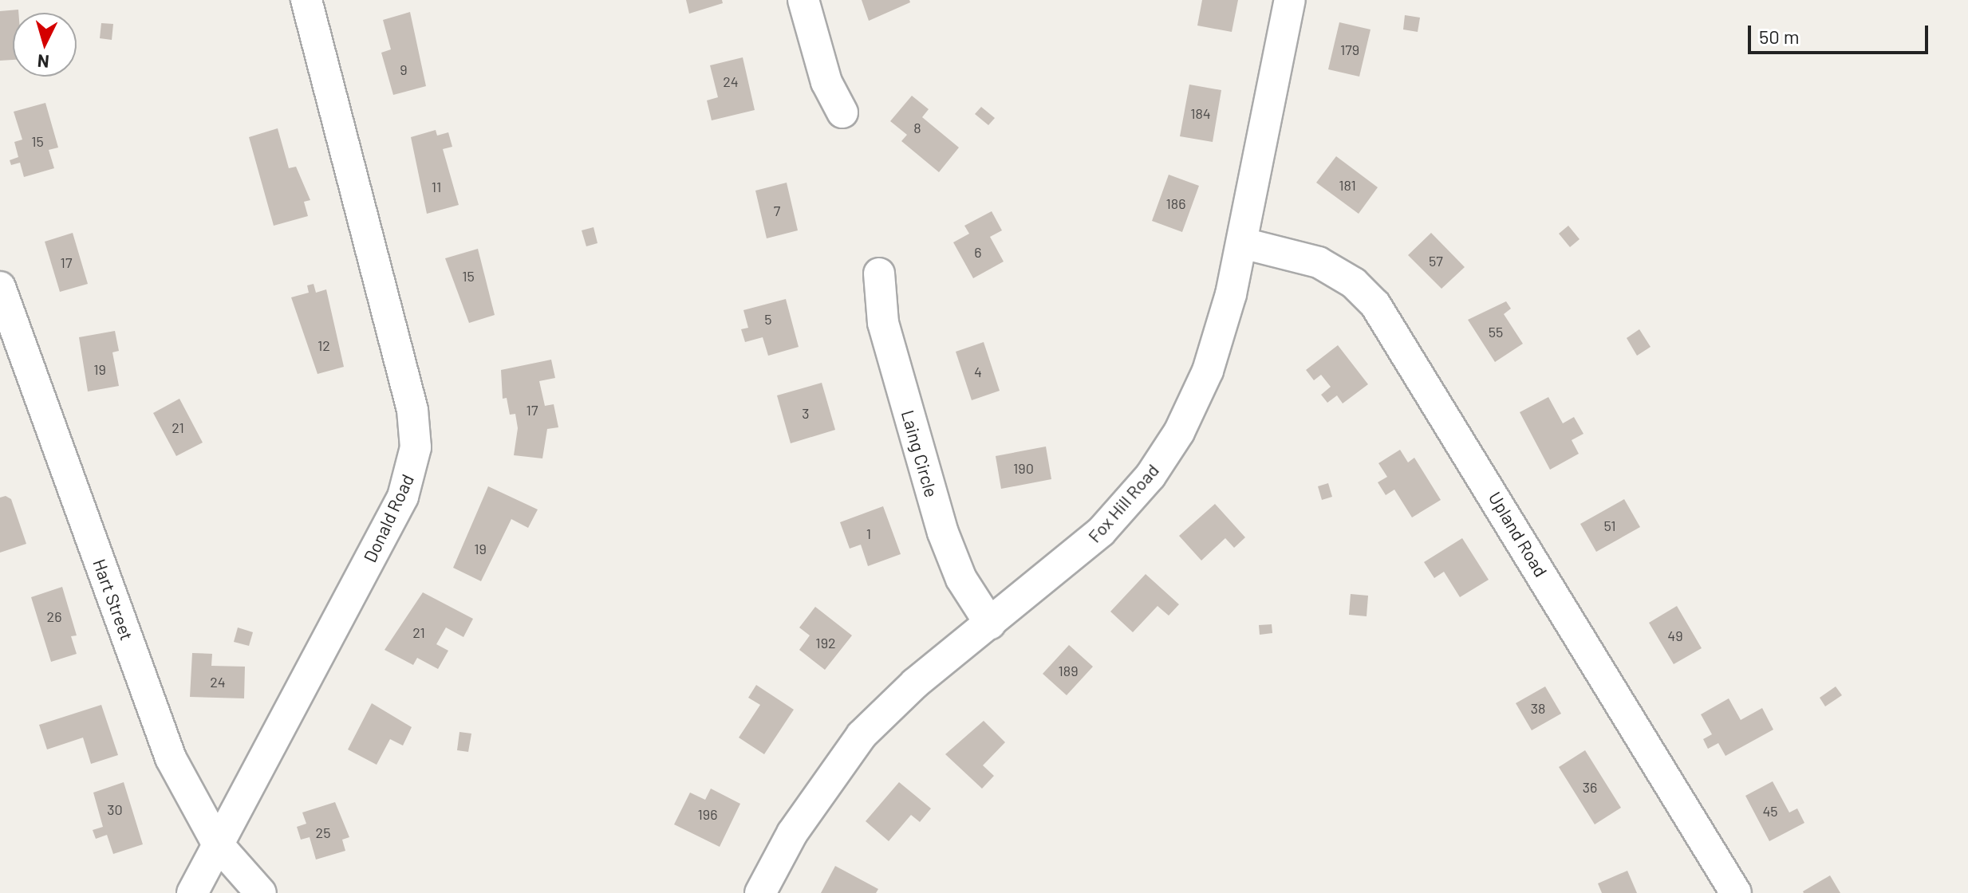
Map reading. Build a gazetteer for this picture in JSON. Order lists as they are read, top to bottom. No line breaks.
{"streets":{"street":["Laing Circle","Fox Hill Road","Donald Road","Upland Road","Hart Street"]},"crossings":[["Laing Circle","Fox Hill Road"],["Fox Hill Road","Upland Road"],["Donald Road","Hart Street"]],"house_numbers":["179","9","24","184","8","15","181","11","186","7","6","57","17","15","5","55","12","19","4","17","3","21","190","51","1","19","26","21","49","192","189","24","38","36","30","45","196","25"],"scale_bar":"50 m","north":"bottom"}
